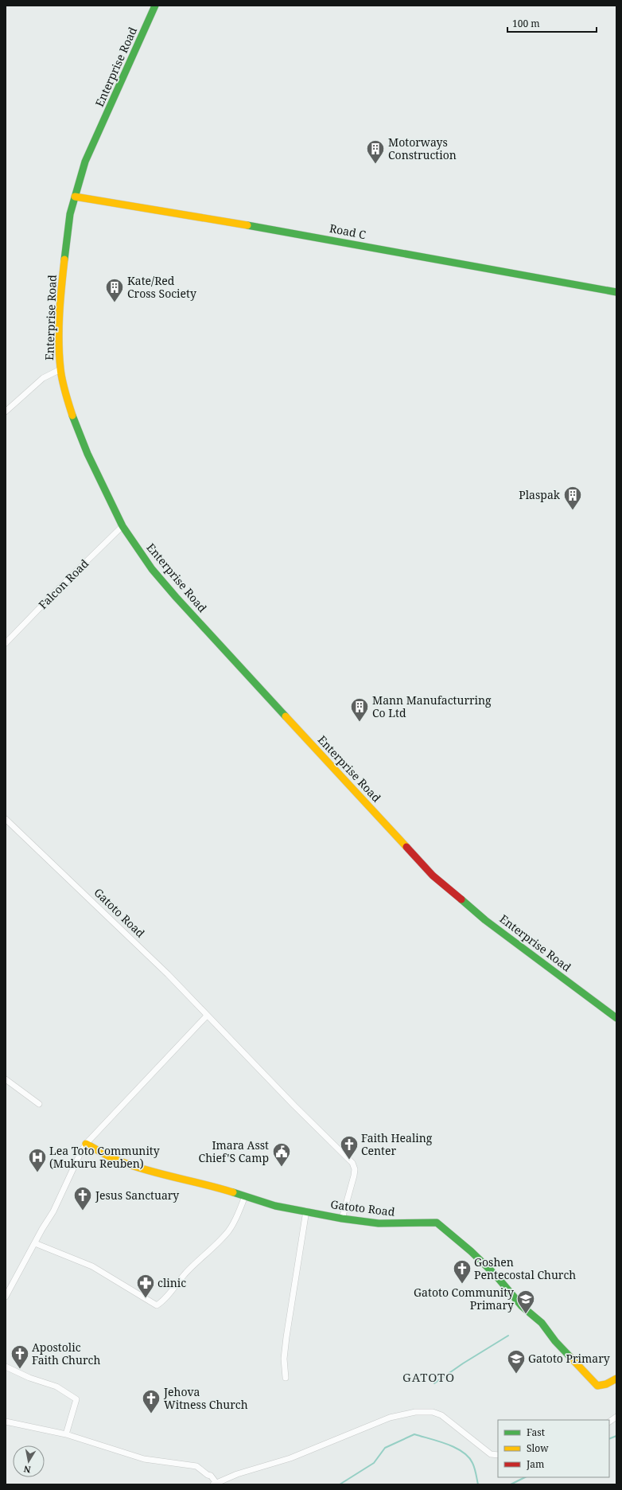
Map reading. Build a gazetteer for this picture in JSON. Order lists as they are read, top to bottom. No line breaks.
{"streets":{"main road":["Enterprise Road","Road C","Gatoto Road"],"street":["Falcon Road"]},"crossings":[["Enterprise Road","Road C"],["Enterprise Road","Falcon Road"]],"districts":["GATOTO"],"places":{"building":["Motorways Construction","Kate/Red Cross Society","Plaspak","Mann Manufacturring Co Ltd"],"church":["Faith Healing Center","Jesus Sanctuary","Goshen Pentecostal Church","Apostolic Faith Church","Jehova Witness Church"],"public building":["Imara Asst Chief'S Camp"],"hospital":["Lea Toto Community (Mukuru Reuben)"],"pharmacy":["clinic"],"school or university":["Gatoto Community Primary","Gatoto Primary"]},"legend":["Fast","Slow","Jam"],"scale_bar":"100 m","north":"bottom"}
